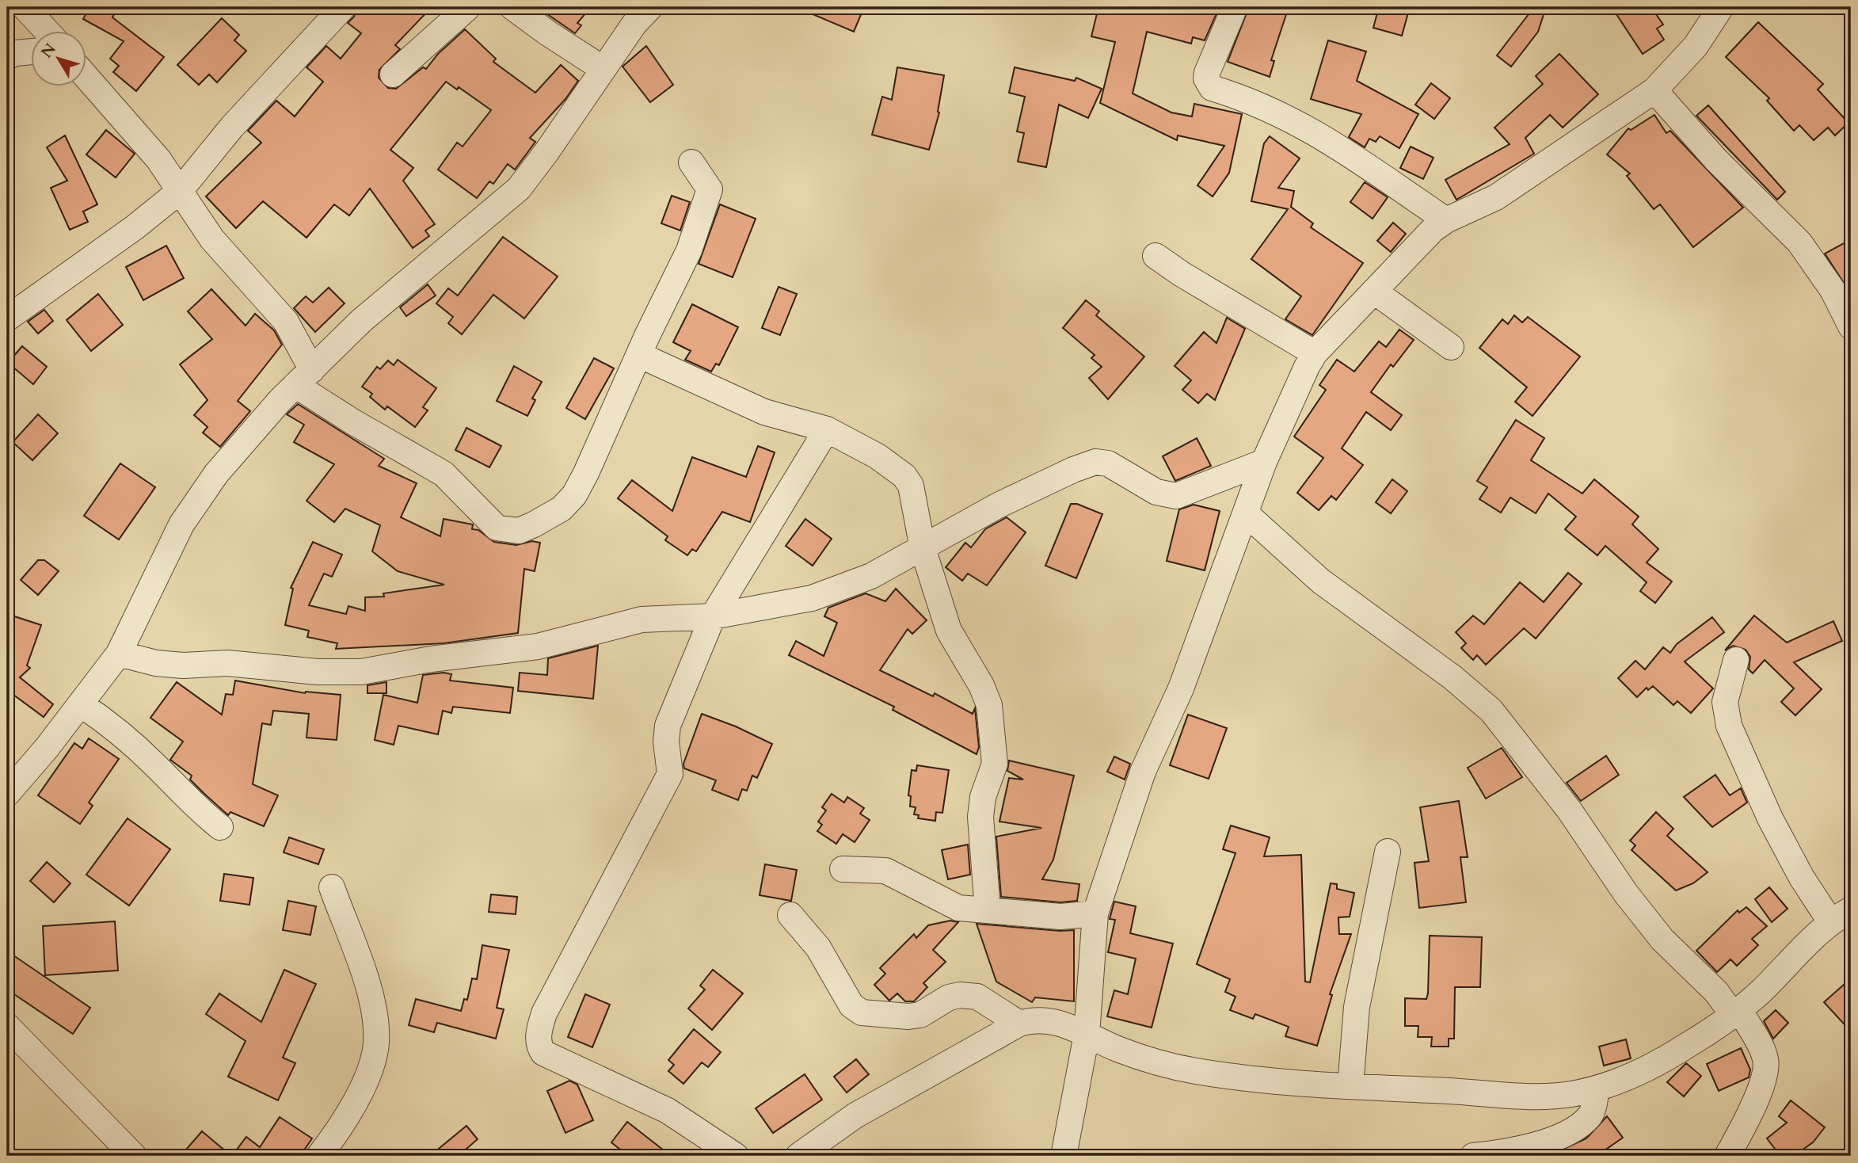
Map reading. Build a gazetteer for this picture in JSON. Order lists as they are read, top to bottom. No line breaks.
{"north":"top left"}
